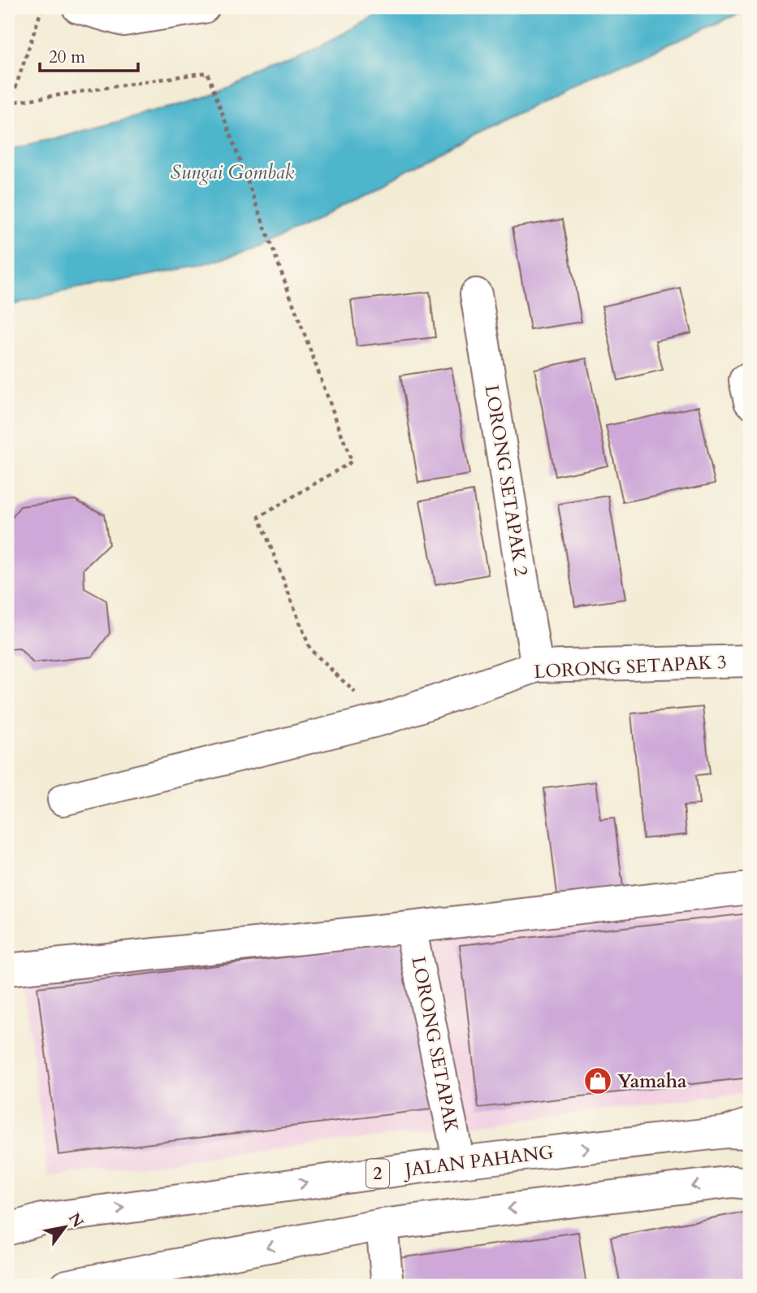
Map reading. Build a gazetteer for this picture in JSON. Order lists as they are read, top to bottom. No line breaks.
{"streets":{"main road":["LORONG SETAPAK 2","LORONG SETAPAK 3","LORONG SETAPAK","JALAN PAHANG","2"]},"crossings":[["LORONG SETAPAK 2","LORONG SETAPAK 3"],["LORONG SETAPAK","JALAN PAHANG"]],"water":["Sungai Gombak"],"places":{"shop":["Yamaha"]},"scale_bar":"20 m","north":"top right"}
